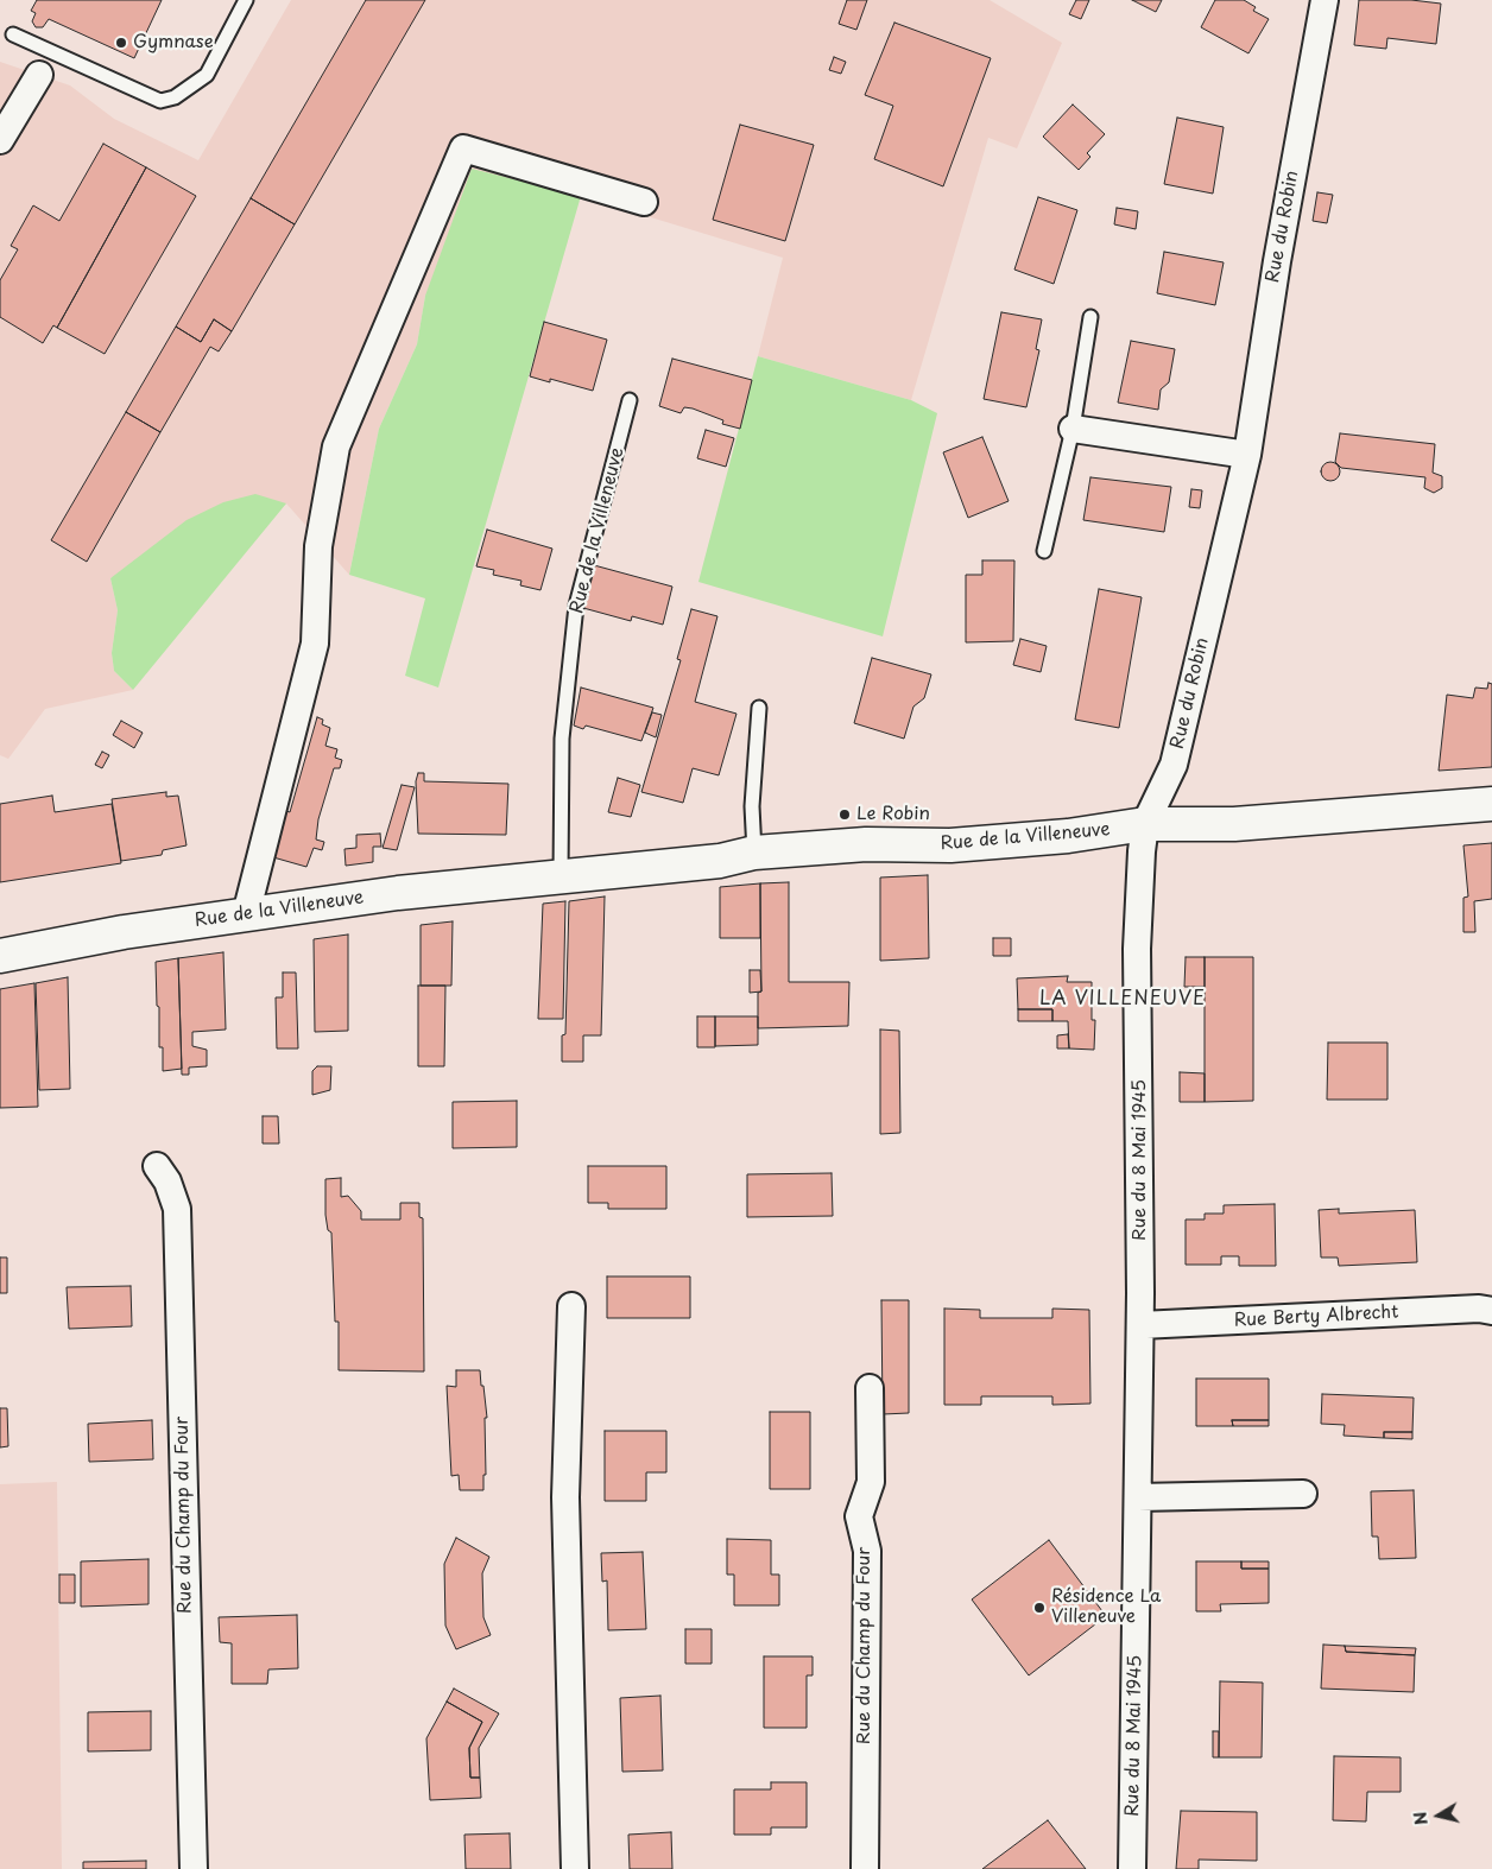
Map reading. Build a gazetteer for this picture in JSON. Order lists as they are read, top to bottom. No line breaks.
{"streets":{"main road":["Rue de la Villeneuve"],"street":["Rue du Robin","Rue du 8 Mai 1945","Rue Berty Albrecht","Rue du Champ du Four"]},"crossings":[["Rue du Robin","Rue de la Villeneuve"],["Rue du Robin","Rue du 8 Mai 1945"],["Rue de la Villeneuve","Rue du 8 Mai 1945"],["Rue du 8 Mai 1945","Rue Berty Albrecht"]],"districts":["LA VILLENEUVE"],"places":["Gymnase","Le Robin","Résidence La Villeneuve"],"north":"left"}
